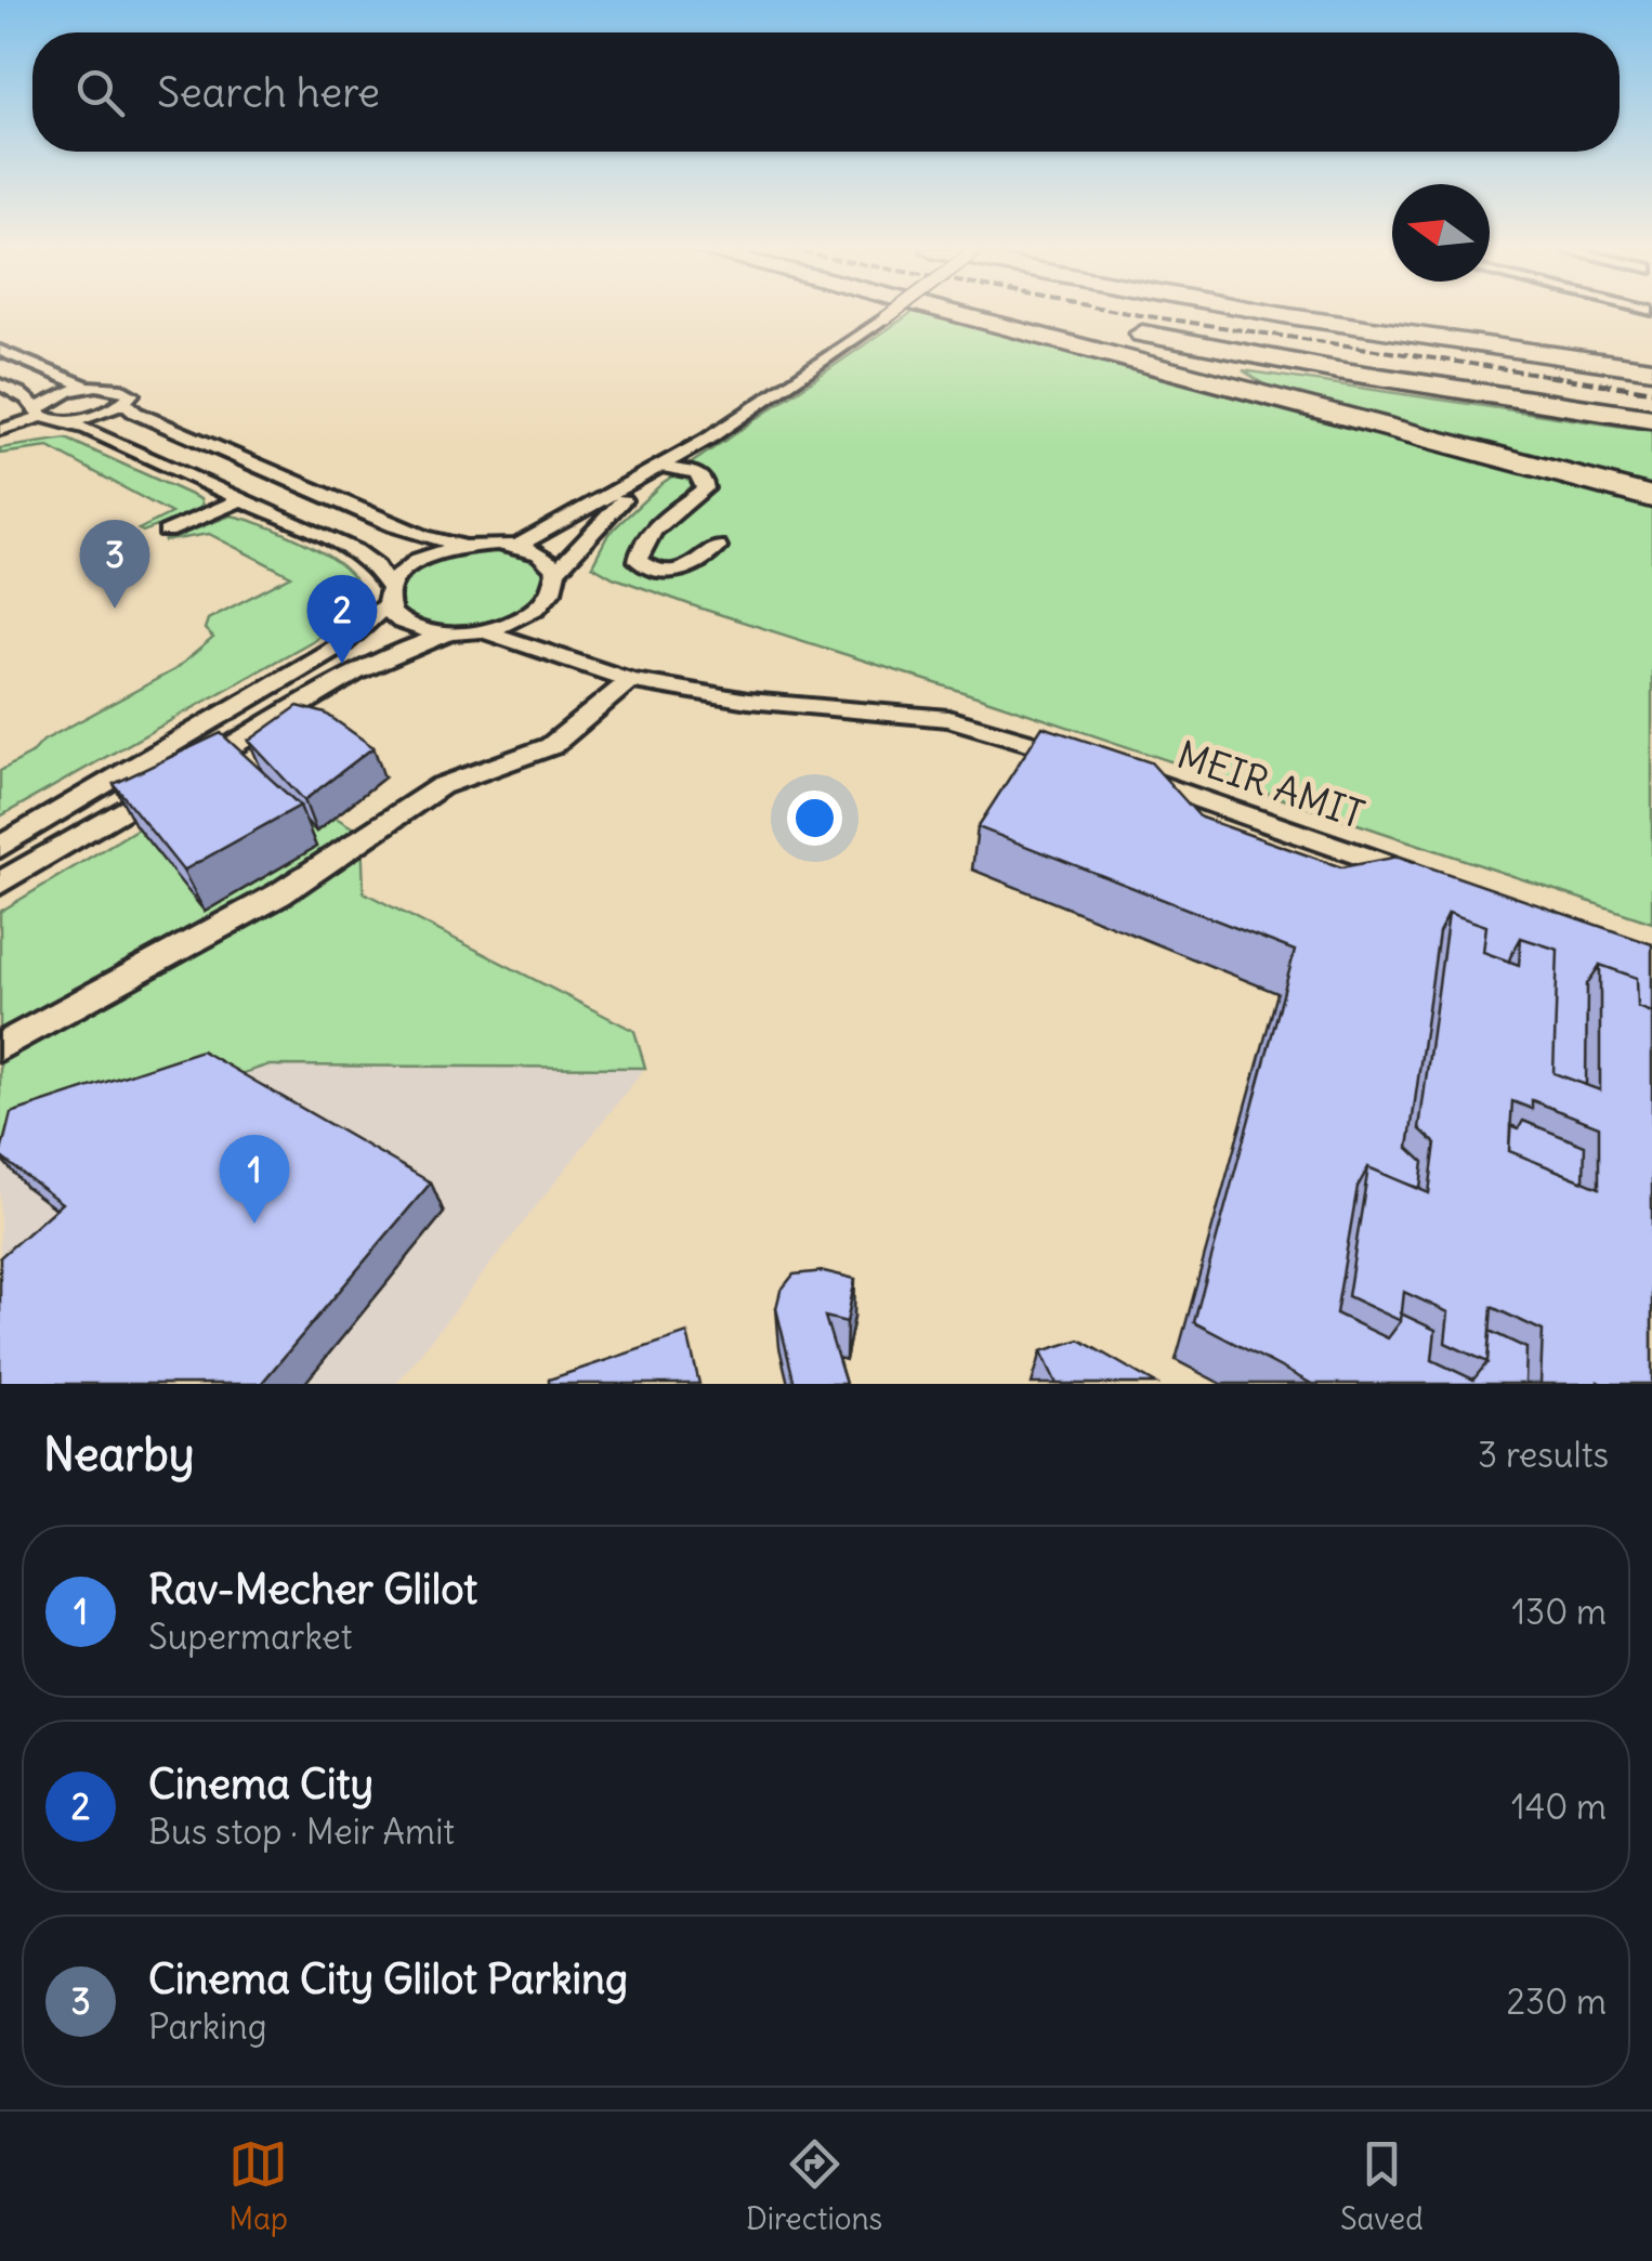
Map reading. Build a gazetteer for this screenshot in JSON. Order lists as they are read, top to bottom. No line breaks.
{"streets":{"street":["MEIR AMIT"]},"north":"left","page":{"search":"Search here","pins":["3","2","1"],"heading":["Nearby","3 results"],"list":[{"mark":"1","name":"Rav-Mecher Glilot","note":"Supermarket","value":"130 m"},{"mark":"2","name":"Cinema City","note":"Bus stop · Meir Amit","value":"140 m"},{"mark":"3","name":"Cinema City Glilot Parking","note":"Parking","value":"230 m"}],"nav":["Map","Directions","Saved"]}}
